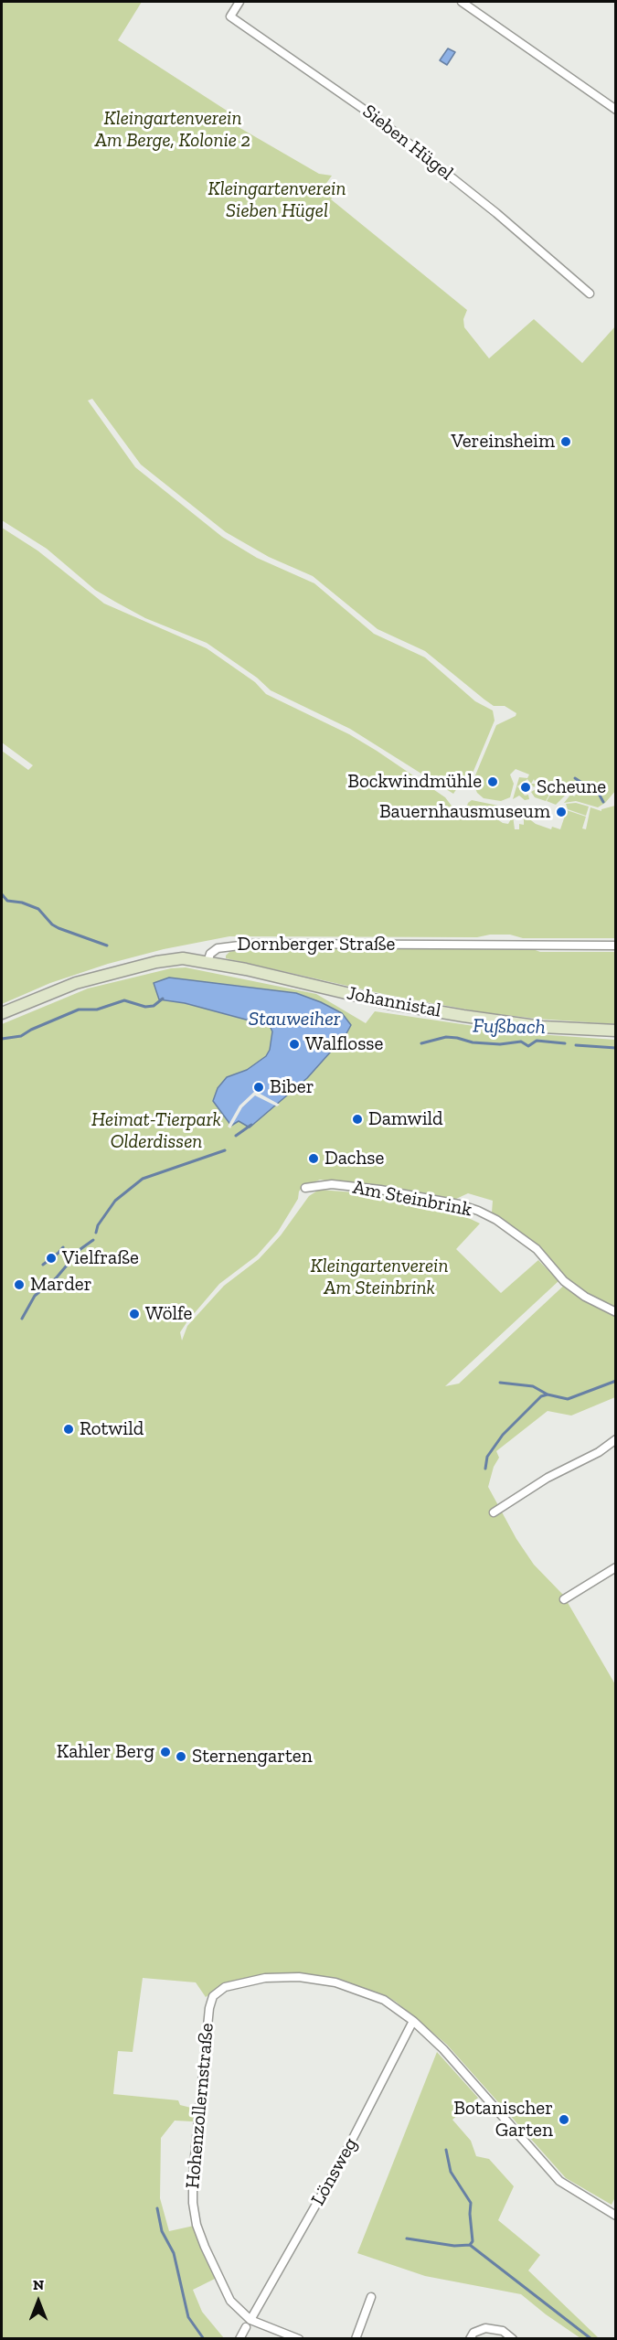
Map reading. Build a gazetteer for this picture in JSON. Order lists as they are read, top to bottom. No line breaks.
{"streets":{"main road":["Johannistal"],"street":["Sieben Hügel","Dornberger Straße","Am Steinbrink","Hohenzollernstraße","Lönsweg"]},"crossings":[["Dornberger Straße","Johannistal"],["Hohenzollernstraße","Lönsweg"]],"water":["Stauweiher","Fußbach"],"parks":["Kleingartenverein Am Berge, Kolonie 2","Kleingartenverein Sieben Hügel","Heimat-Tierpark Olderdissen","Kleingartenverein Am Steinbrink"],"places":["Vereinsheim","Bockwindmühle","Scheune","Bauernhausmuseum","Walflosse","Biber","Damwild","Dachse","Vielfraße","Marder","Wölfe","Rotwild","Kahler Berg","Sternengarten","Botanischer Garten"],"north":"top"}
